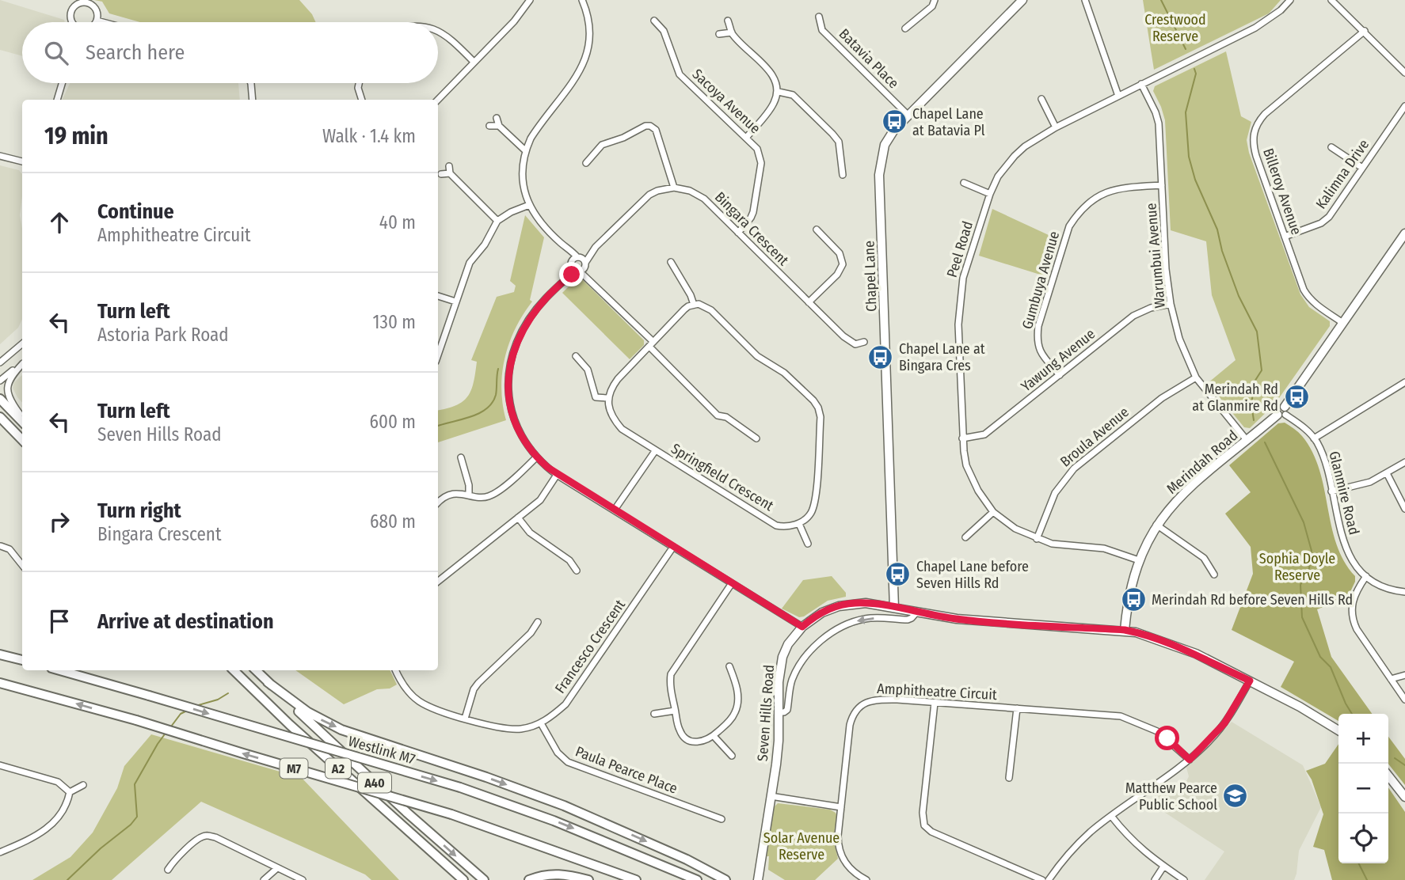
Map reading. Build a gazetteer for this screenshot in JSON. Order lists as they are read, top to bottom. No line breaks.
{"streets":{"highway":["Westlink M7","M7","A2","A40"],"main road":["Chapel Lane","Merindah Road","Seven Hills Road"],"street":["Batavia Place","Sacoya Avenue","Kalimna Drive","Billeroy Avenue","Bingara Crescent","Peel Road","Warumbui Avenue","Gumbuya Avenue","Yawung Avenue","Broula Avenue","Springfield Crescent","Glanmire Road","Francesco Crescent","Amphitheatre Circuit","Paula Pearce Place"]},"crossings":[["Batavia Place","Chapel Lane"],["Sacoya Avenue","Bingara Crescent"],["Kalimna Drive","Billeroy Avenue"],["Billeroy Avenue","Merindah Road"],["Peel Road","Warumbui Avenue"],["Peel Road","Yawung Avenue"],["Peel Road","Broula Avenue"],["Peel Road","Merindah Road"],["Warumbui Avenue","Gumbuya Avenue"],["Warumbui Avenue","Yawung Avenue"],["Warumbui Avenue","Broula Avenue"],["Warumbui Avenue","Merindah Road"],["Chapel Lane","Seven Hills Road"],["Gumbuya Avenue","Yawung Avenue"],["Merindah Road","Glanmire Road"],["Merindah Road","Seven Hills Road"],["Francesco Crescent","Paula Pearce Place"]],"parks":["Crestwood Reserve","Sophia Doyle Reserve","Solar Avenue Reserve"],"places":{"bus stop":["Chapel Lane at Batavia Pl","Chapel Lane at Bingara Cres","Merindah Rd at Glanmire Rd","Chapel Lane before Seven Hills Rd","Merindah Rd before Seven Hills Rd"],"school or university":["Matthew Pearce Public School"]},"page":{"search":"Search here","heading":["19 min","Walk · 1.4 km"],"list":[["Continue","Amphitheatre Circuit","40 m"],["Turn left","Astoria Park Road","130 m"],["Turn left","Seven Hills Road","600 m"],["Turn right","Bingara Crescent","680 m"],"Arrive at destination"],"map_buttons":["+","−"]}}
